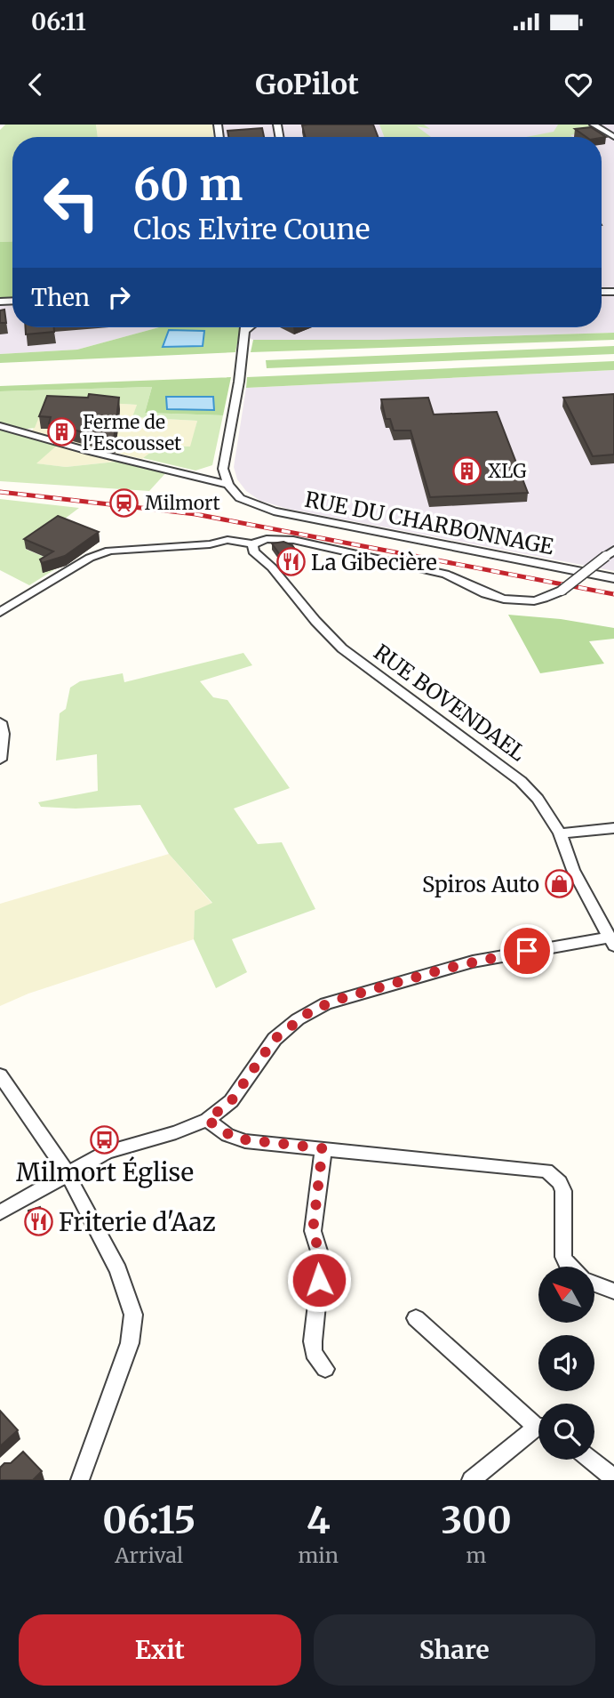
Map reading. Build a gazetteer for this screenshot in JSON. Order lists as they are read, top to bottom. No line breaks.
{"streets":{"street":["RUE DU CHARBONNAGE","RUE BOVENDAEL"]},"places":{"building":["Ferme de l'Escousset","XLG"],"station":["Milmort"],"restaurant":["La Gibecière","Friterie d'Aaz"],"shop":["Spiros Auto"],"bus stop":["Milmort Église"]},"north":"top left","page":{"status":"06:11","header":"GoPilot","turn":["60 m","Clos Elvire Coune"],"then":"Then","eta":["06:15","Arrival","4","min","300","m"],"buttons":["Exit","Share"]}}
